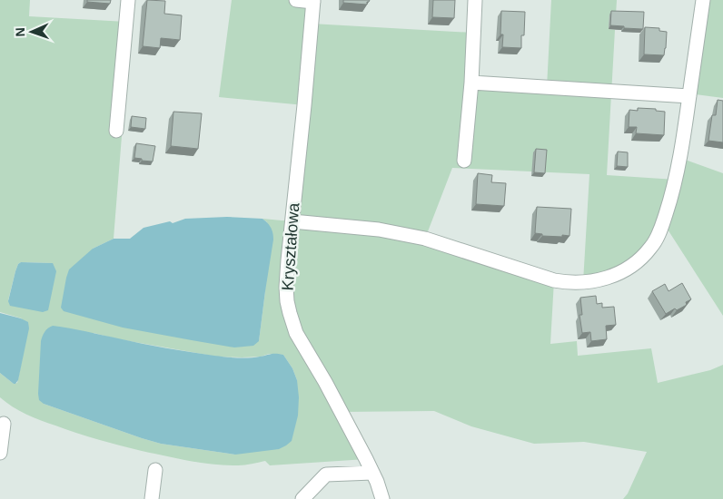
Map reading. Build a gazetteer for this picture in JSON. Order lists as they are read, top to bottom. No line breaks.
{"streets":{"lane":["Kryształowa"]},"north":"left"}
